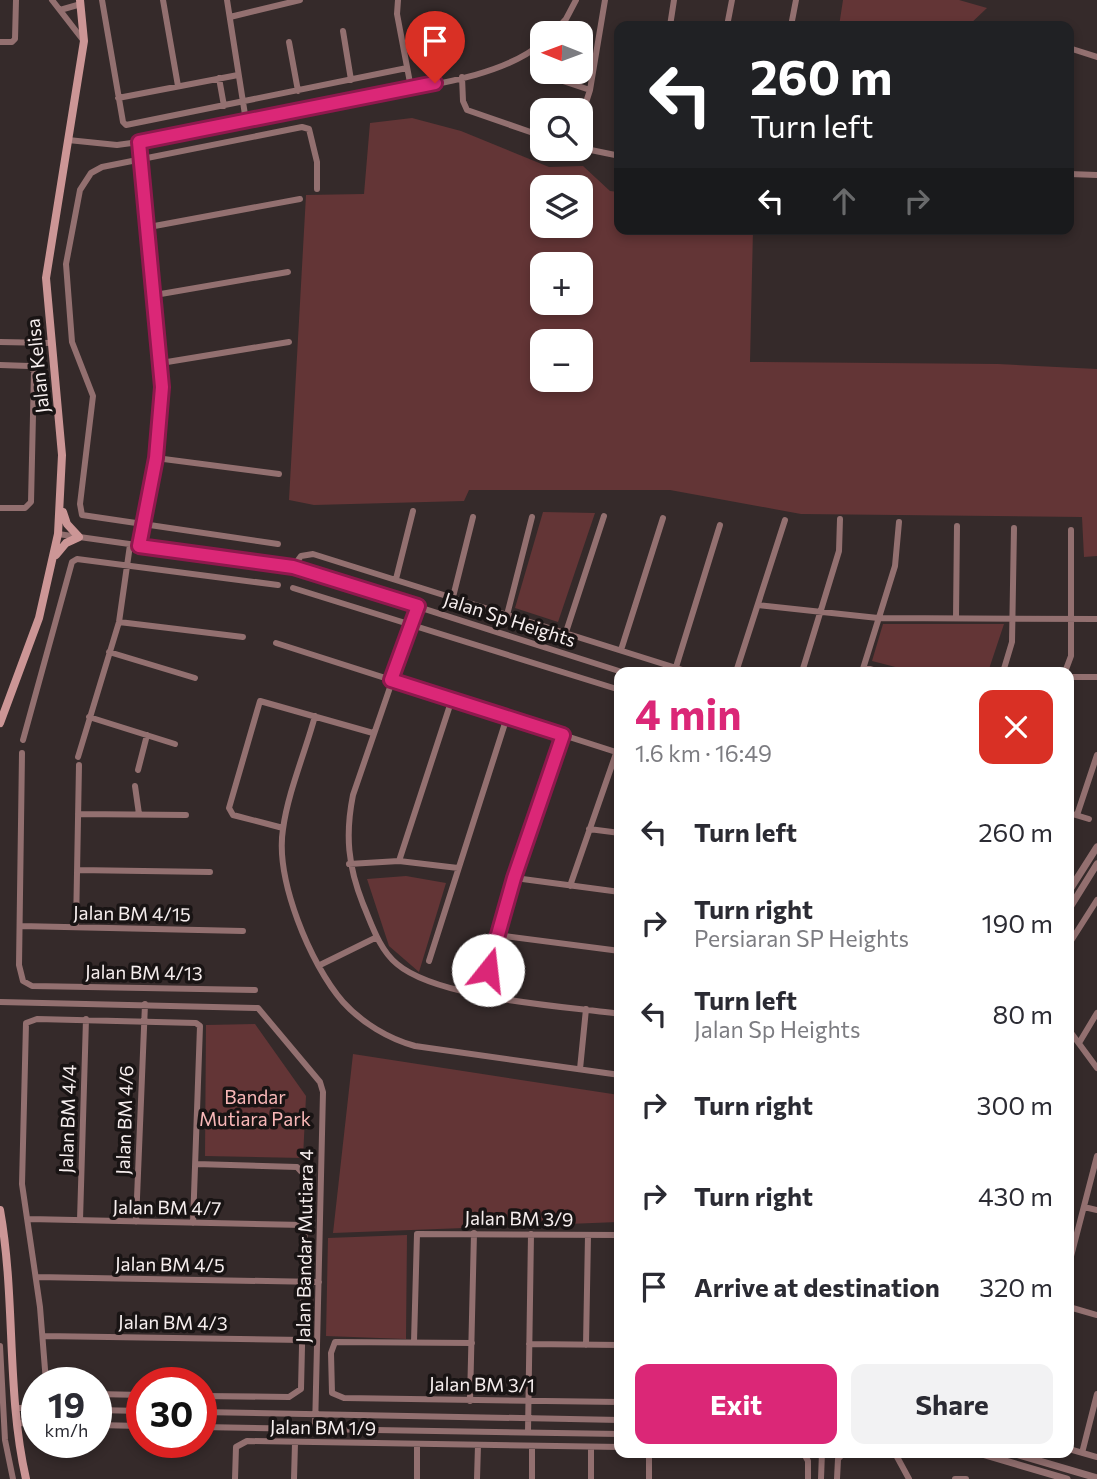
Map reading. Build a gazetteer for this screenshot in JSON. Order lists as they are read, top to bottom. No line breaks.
{"streets":{"main road":["Jalan Kelisa"],"street":["Jalan Sp Heights","Jalan BM 4/15","Jalan BM 4/13","Jalan BM 4/4","Jalan BM 4/6","Jalan BM 4/7","Jalan BM 3/9","Jalan Bandar Mutiara 4","Jalan BM 4/5","Jalan BM 4/3","Jalan BM 3/1","Jalan BM 1/9"]},"crossings":[["Jalan Kelisa","Jalan Sp Heights"],["Jalan BM 4/15","Jalan BM 4/13"],["Jalan BM 4/4","Jalan BM 4/7"],["Jalan BM 4/6","Jalan BM 4/7"],["Jalan BM 4/6","Jalan Bandar Mutiara 4"],["Jalan BM 3/9","Jalan BM 3/1"],["Jalan Bandar Mutiara 4","Jalan BM 4/5"]],"parks":["Bandar Mutiara Park"],"north":"left","page":{"map_buttons":["+","−"],"turn":["260 m","Turn left"],"heading":["4 min","1.6 km · 16:49"],"list":[{"name":"Turn left","value":"260 m"},{"name":"Turn right","note":"Persiaran SP Heights","value":"190 m"},{"name":"Turn left","note":"Jalan Sp Heights","value":"80 m"},{"name":"Turn right","value":"300 m"},{"name":"Turn right","value":"430 m"},{"name":"Arrive at destination","value":"320 m"}],"buttons":["Exit","Share"],"speed":"19 km/h","limit":"30"}}
